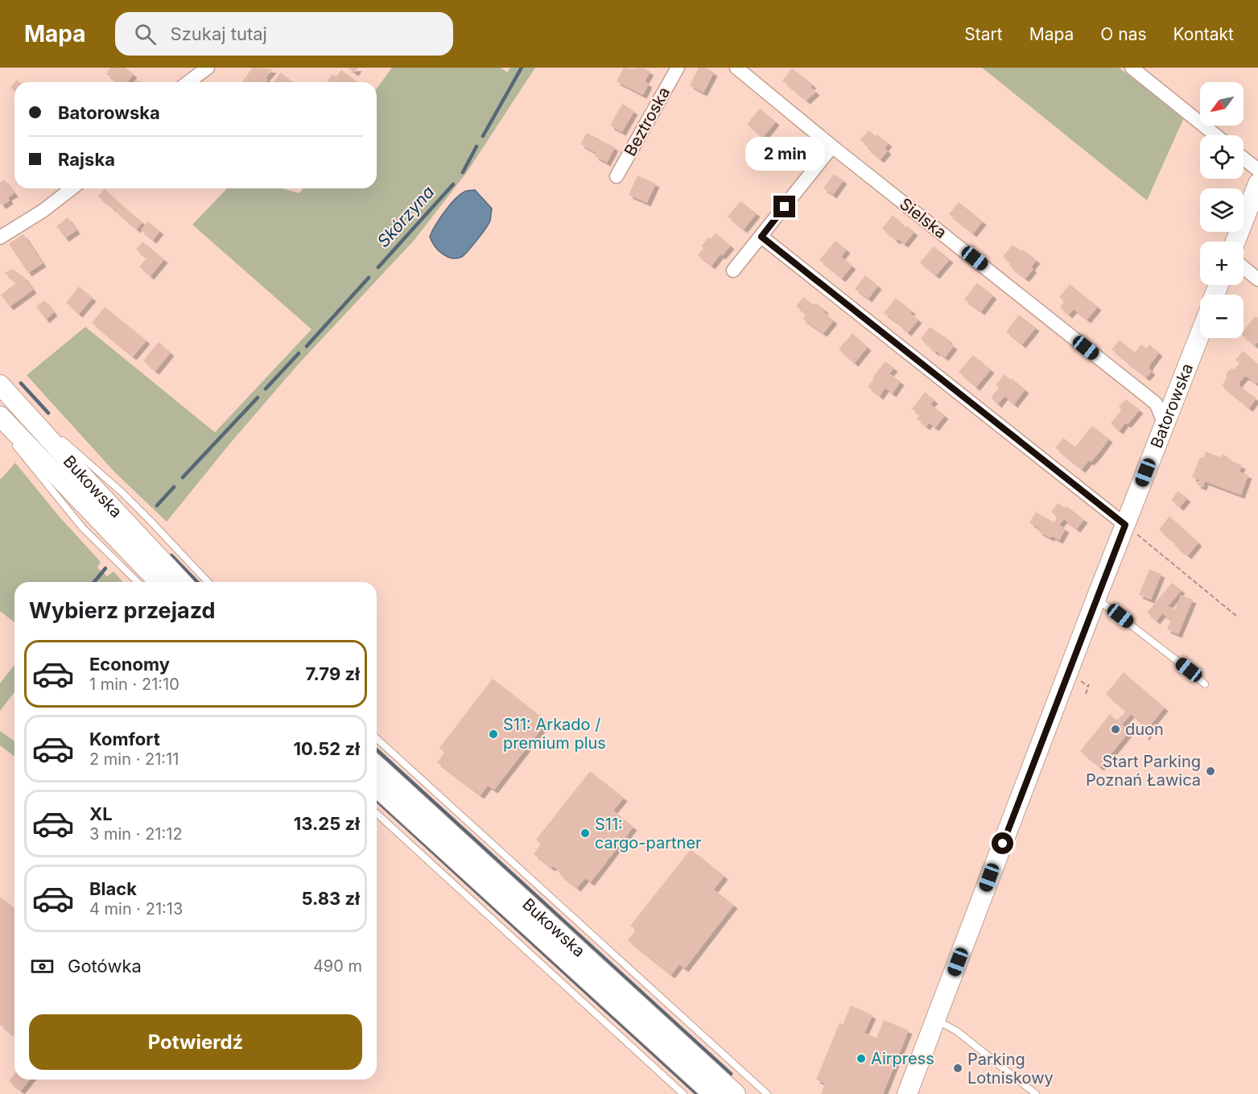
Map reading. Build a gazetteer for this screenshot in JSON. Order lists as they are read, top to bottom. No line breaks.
{"streets":{"main road":["Batorowska","Bukowska"],"street":["Beztroska","Sielska"]},"crossings":[["Sielska","Batorowska"]],"water":["Skórzyna"],"places":["duon","S11: Arkado / premium plus","Start Parking Poznań Ławica","S11: cargo-partner","Airpress","Parking Lotniskowy"],"north":"bottom left","page":{"header":"Mapa","search":"Szukaj tutaj","nav":["Start","Mapa","O nas","Kontakt"],"map_buttons":["+","−"],"banner":["Batorowska","Rajska"],"bubble":"2 min","heading":"Wybierz przejazd","list":[{"name":"Economy","note":"1 min · 21:10","value":"7.79 zł"},{"name":"Komfort","note":"2 min · 21:11","value":"10.52 zł"},{"name":"XL","note":"3 min · 21:12","value":"13.25 zł"},{"name":"Black","note":"4 min · 21:13","value":"5.83 zł"}],"pay":["Gotówka","490 m"],"buttons":"Potwierdź"}}
